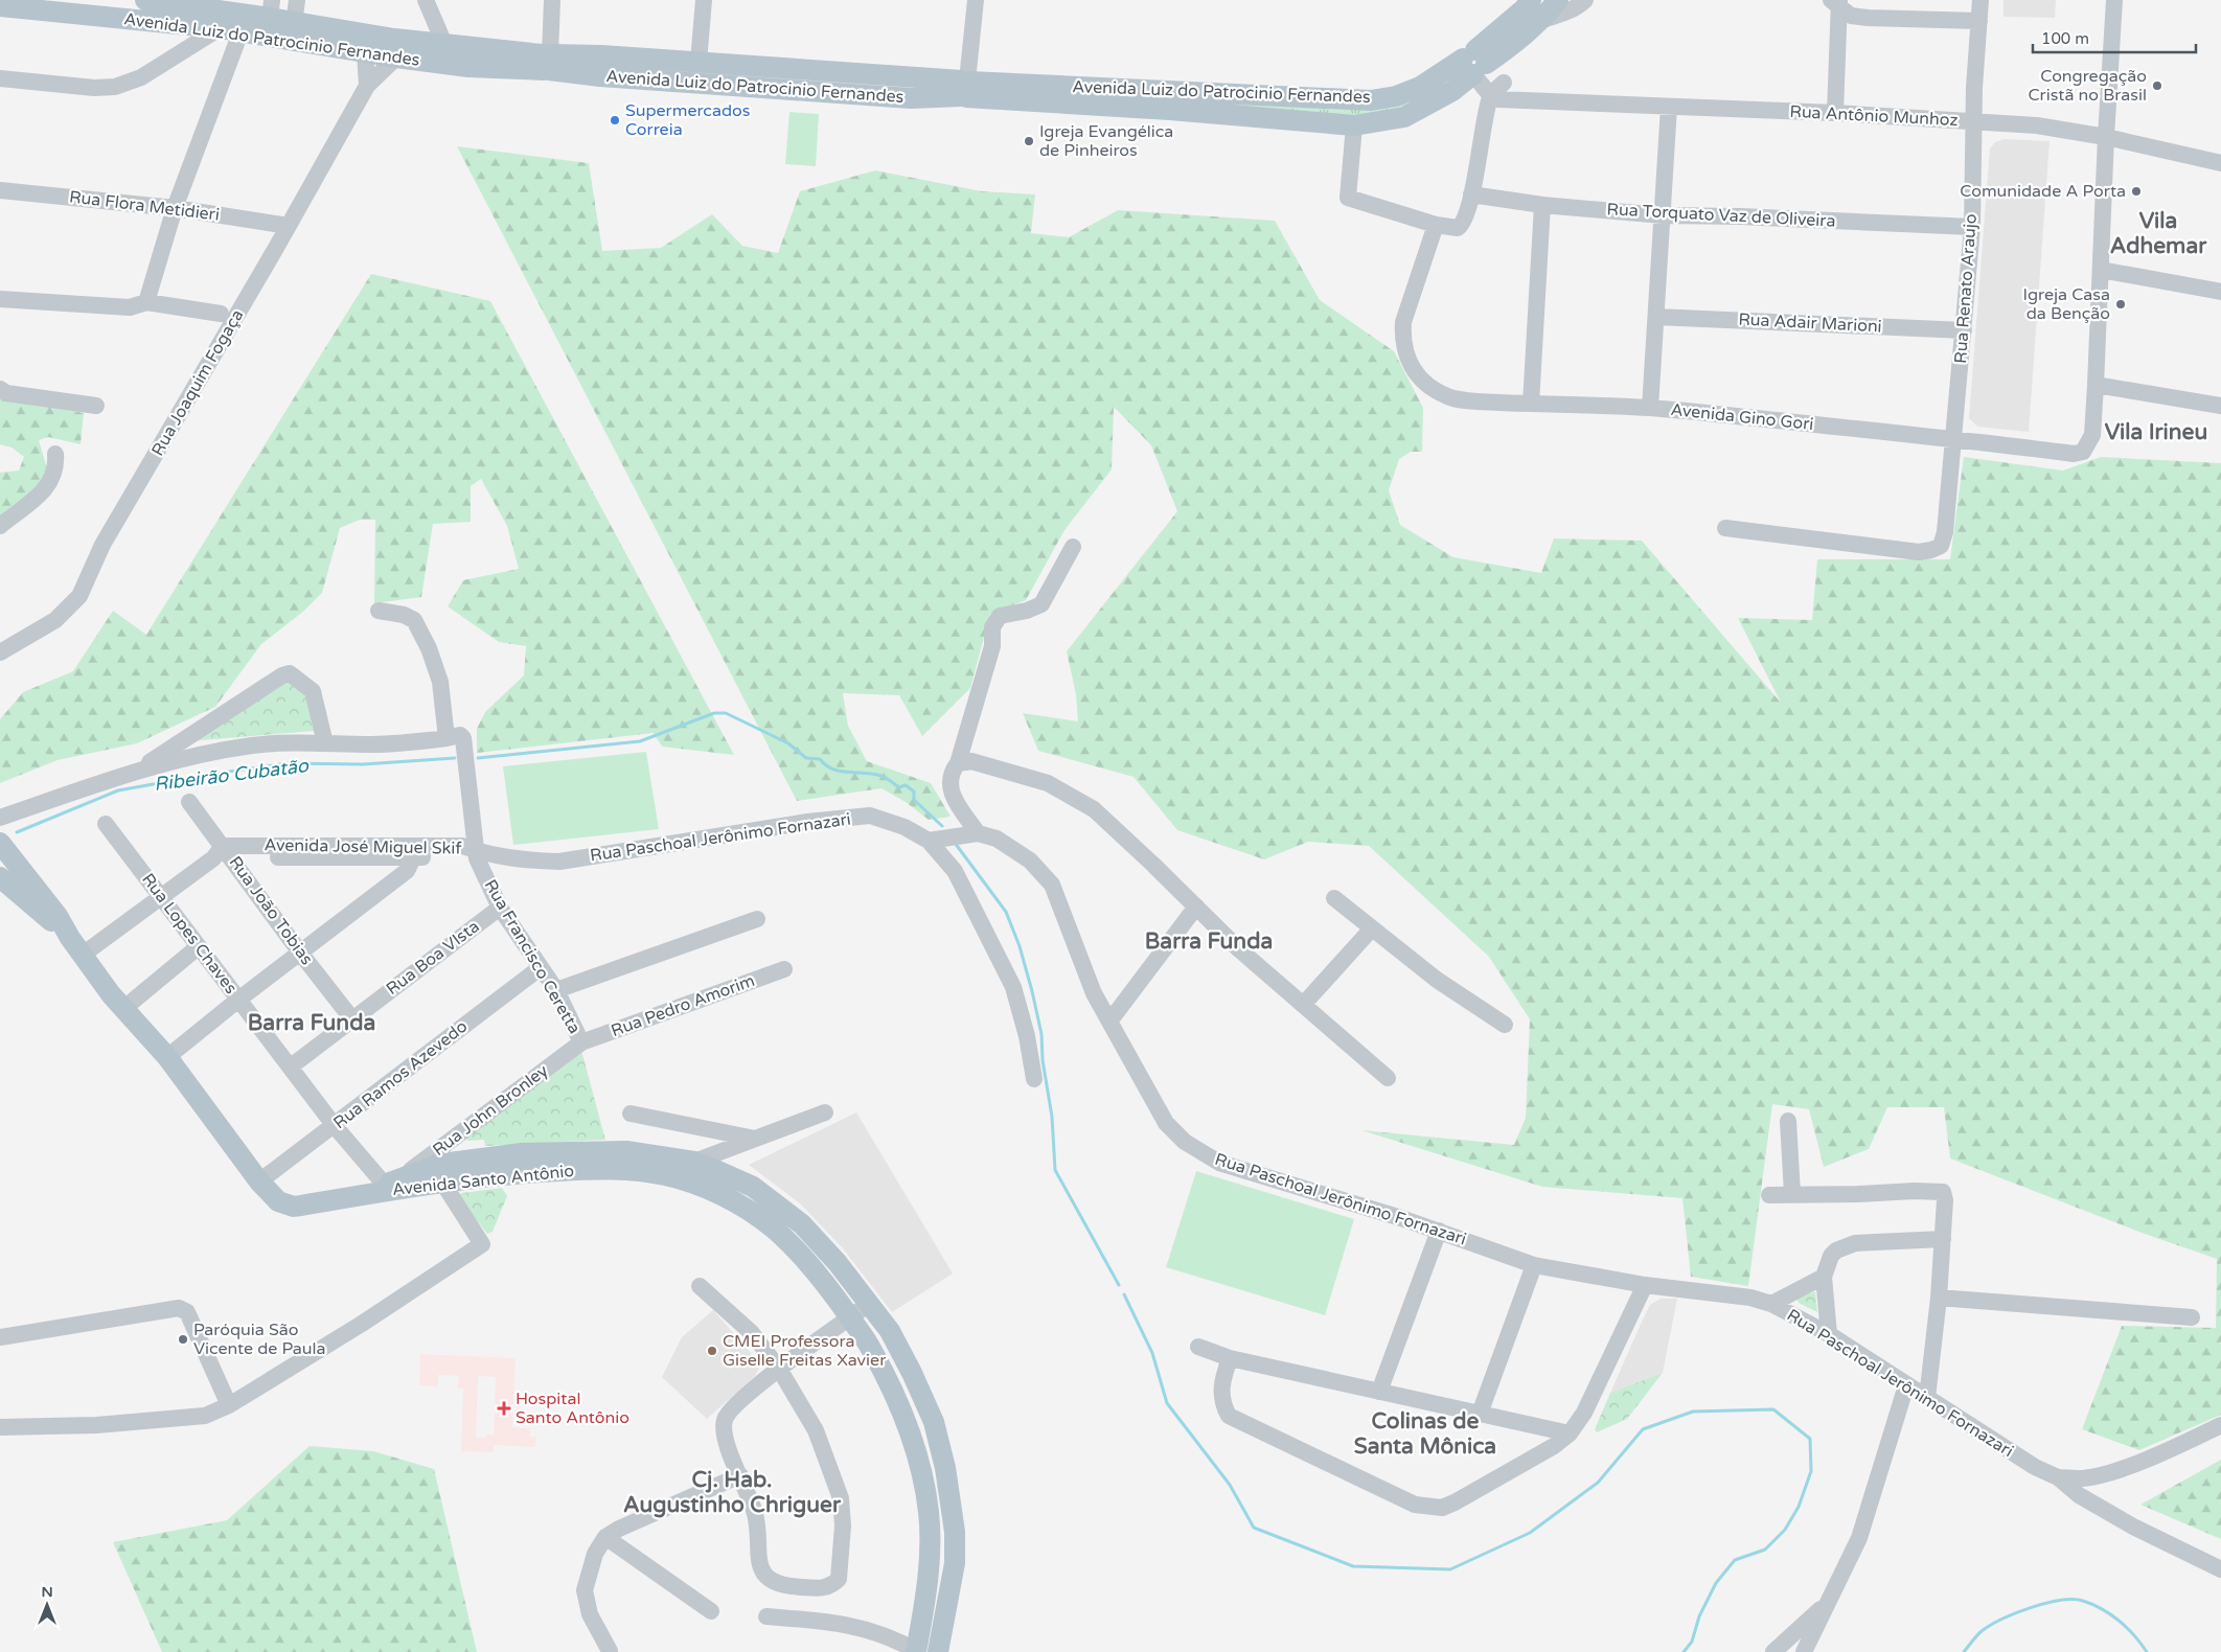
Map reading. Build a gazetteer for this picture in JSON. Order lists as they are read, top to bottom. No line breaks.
{"streets":{"main road":["Avenida Luiz do Patrocinio Fernandes","Avenida Santo Antônio"],"street":["Rua Antônio Munhoz","Rua Flora Metidieri","Rua Torquato Vaz de Oliveira","Rua Renato Araujo","Rua Adair Marioni","Rua Joaquim Fogaça","Avenida Gino Gori","Rua Paschoal Jerônimo Fornazari","Avenida José Miguel Skif","Rua João Tobias","Rua Lopes Chaves","Rua Francisco Ceretta","Rua Boa VIsta","Rua Pedro Amorim","Rua Ramos Azevedo","Rua John Bronley"]},"crossings":[["Avenida Luiz do Patrocinio Fernandes","Rua Joaquim Fogaça"],["Rua Antônio Munhoz","Rua Renato Araujo"],["Rua Flora Metidieri","Rua Joaquim Fogaça"],["Rua Torquato Vaz de Oliveira","Rua Renato Araujo"],["Rua Renato Araujo","Rua Adair Marioni"],["Rua Renato Araujo","Avenida Gino Gori"],["Rua Paschoal Jerônimo Fornazari","Avenida José Miguel Skif"],["Rua Paschoal Jerônimo Fornazari","Rua Francisco Ceretta"],["Avenida José Miguel Skif","Rua João Tobias"],["Avenida José Miguel Skif","Rua Francisco Ceretta"],["Rua João Tobias","Rua Boa VIsta"],["Rua Lopes Chaves","Rua Boa VIsta"],["Rua Lopes Chaves","Rua Ramos Azevedo"],["Rua Lopes Chaves","Rua John Bronley"],["Rua Lopes Chaves","Avenida Santo Antônio"],["Rua Francisco Ceretta","Rua Boa VIsta"],["Rua Francisco Ceretta","Rua Pedro Amorim"],["Rua Francisco Ceretta","Rua Ramos Azevedo"],["Rua Francisco Ceretta","Rua John Bronley"],["Rua Pedro Amorim","Rua John Bronley"],["Rua Ramos Azevedo","Avenida Santo Antônio"],["Rua John Bronley","Avenida Santo Antônio"]],"districts":["Vila Adhemar","Vila Irineu","Barra Funda","Barra Funda","Colinas de Santa Mônica","Cj. Hab. Augustinho Chriguer"],"water":["Ribeirão Cubatão"],"places":{"other":["Congregação Cristã no Brasil","Supermercados Correia","Igreja Evangélica de Pinheiros","Comunidade A Porta","Igreja Casa da Benção","Paróquia São Vicente de Paula","CMEI Professora Giselle Freitas Xavier"],"health":["Hospital Santo Antônio"]},"scale_bar":"100 m","north":"top"}
